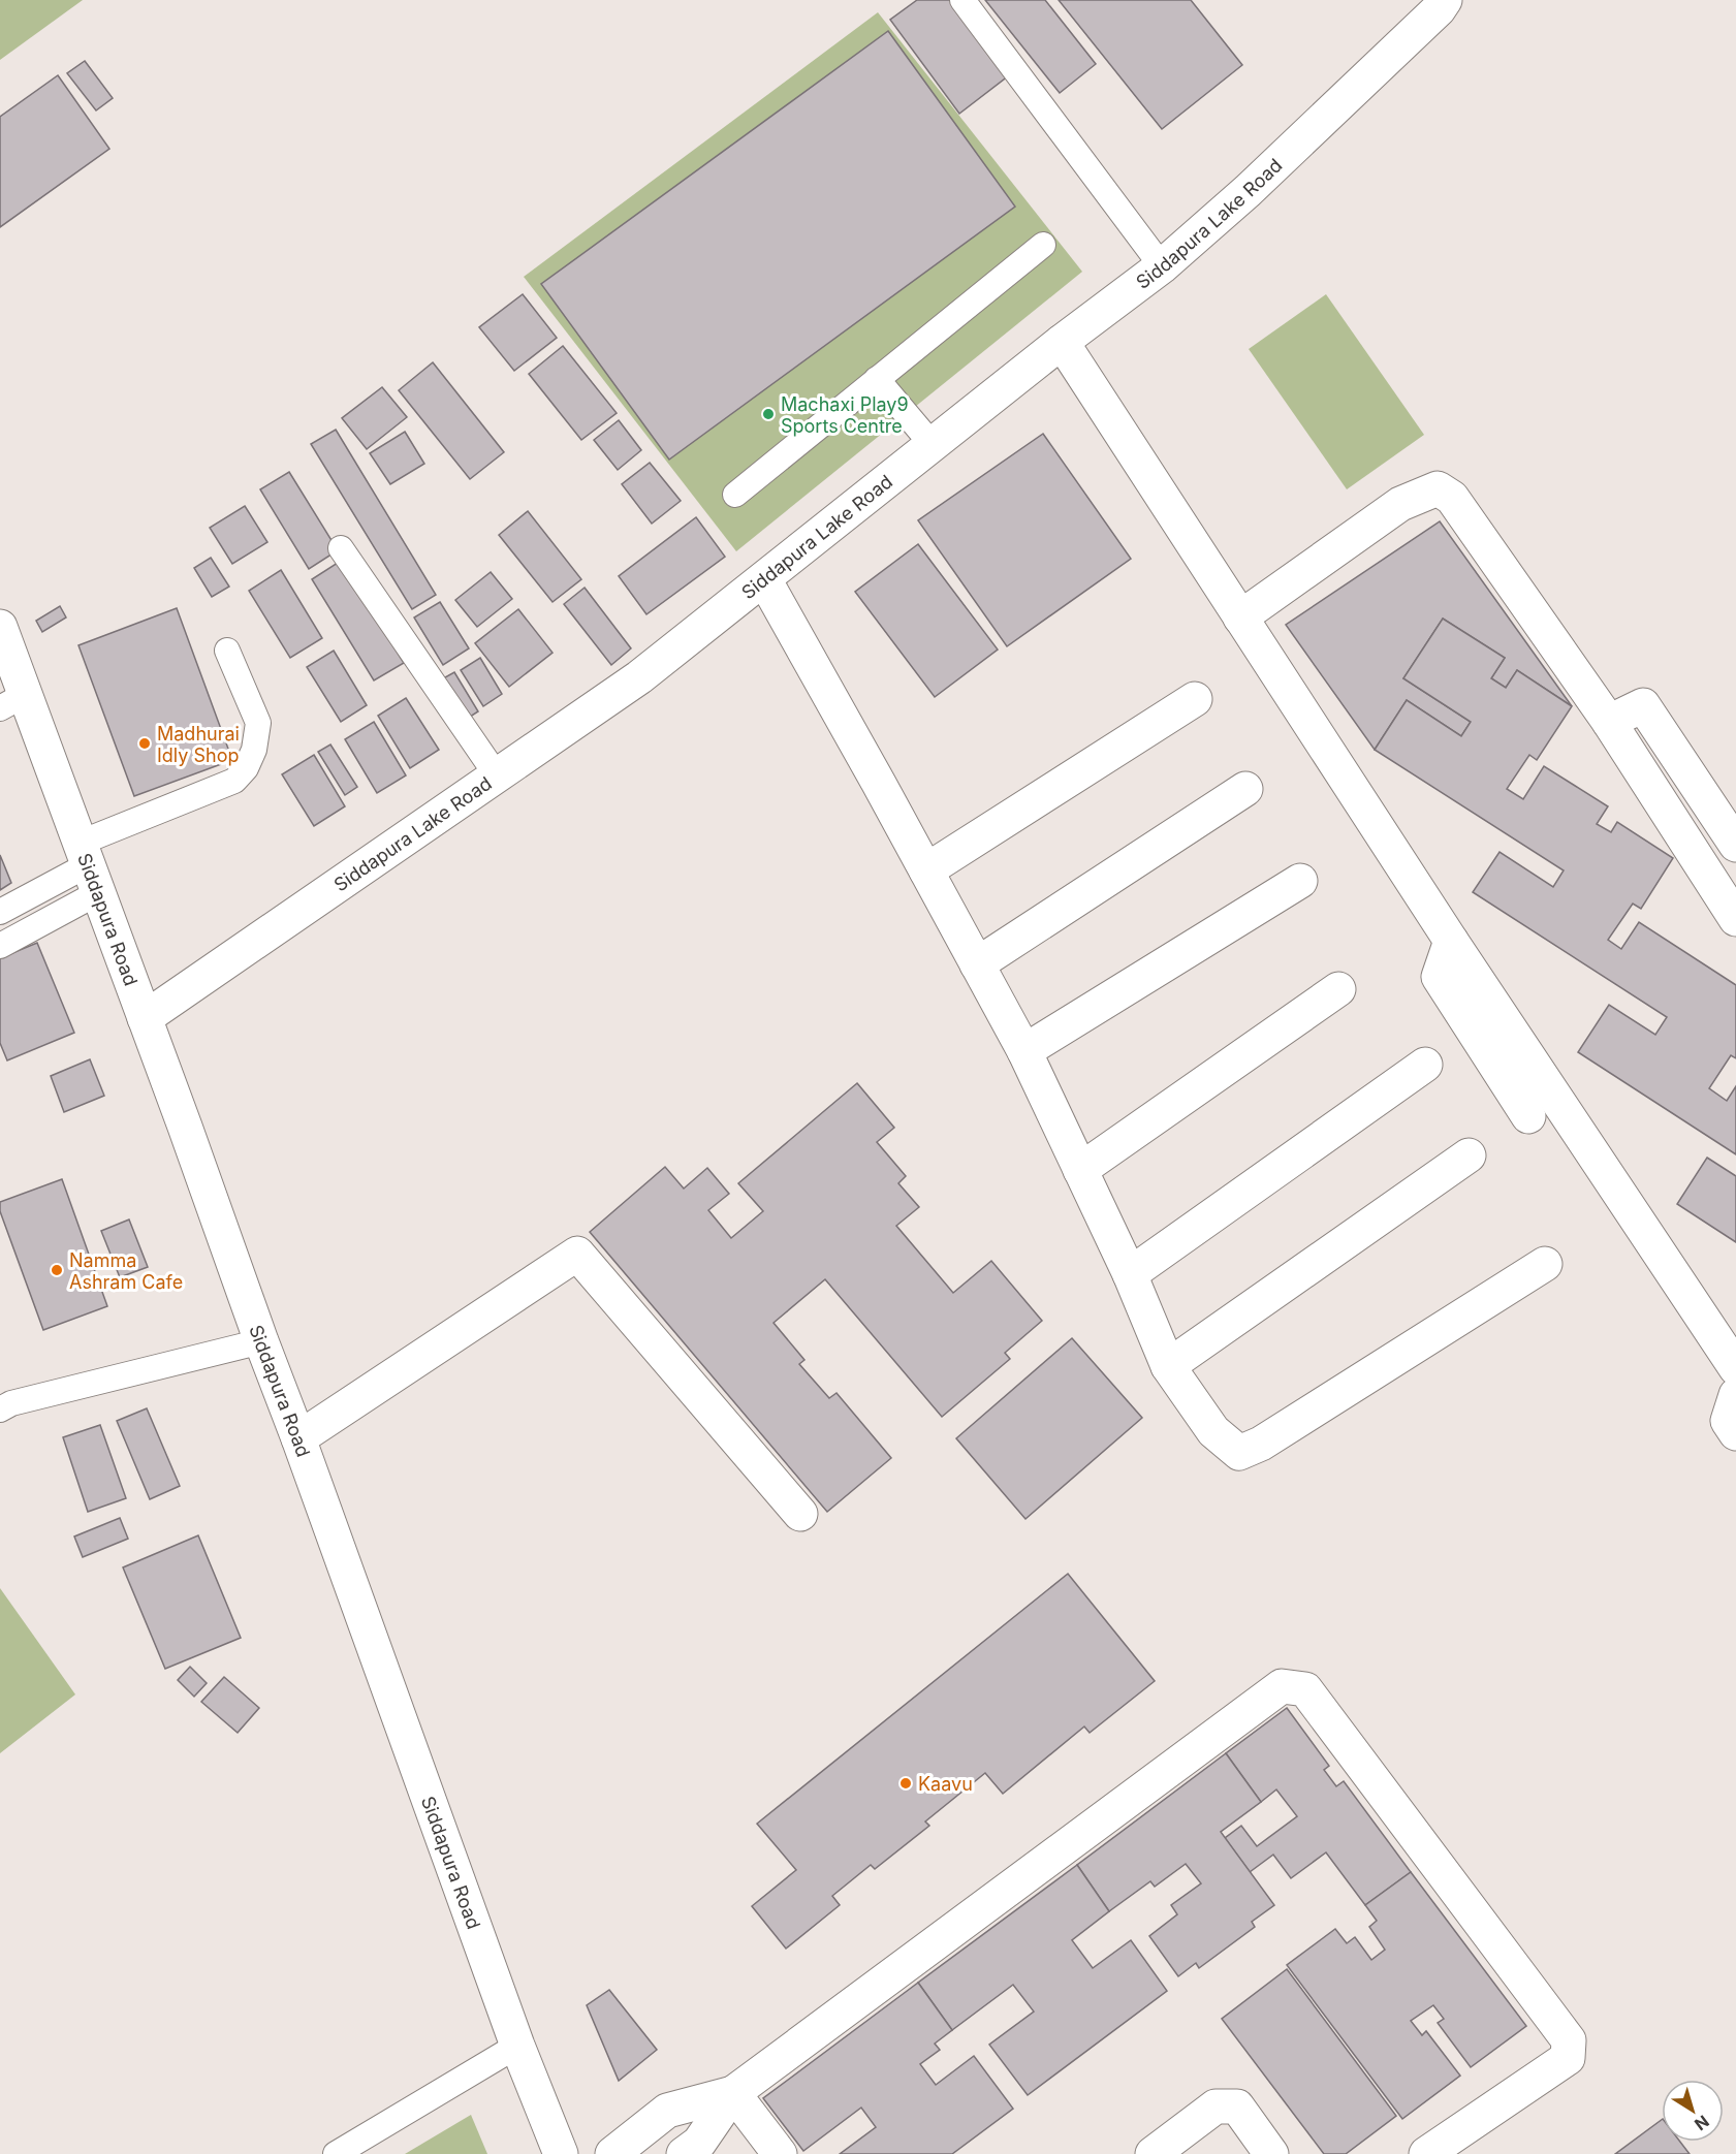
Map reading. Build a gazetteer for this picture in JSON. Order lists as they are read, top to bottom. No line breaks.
{"streets":{"street":["Siddapura Lake Road","Siddapura Road"]},"crossings":[["Siddapura Lake Road","Siddapura Road"]],"places":["Machaxi Play9 Sports Centre","Madhurai Idly Shop","Namma Ashram Cafe","Kaavu"],"north":"bottom right"}
